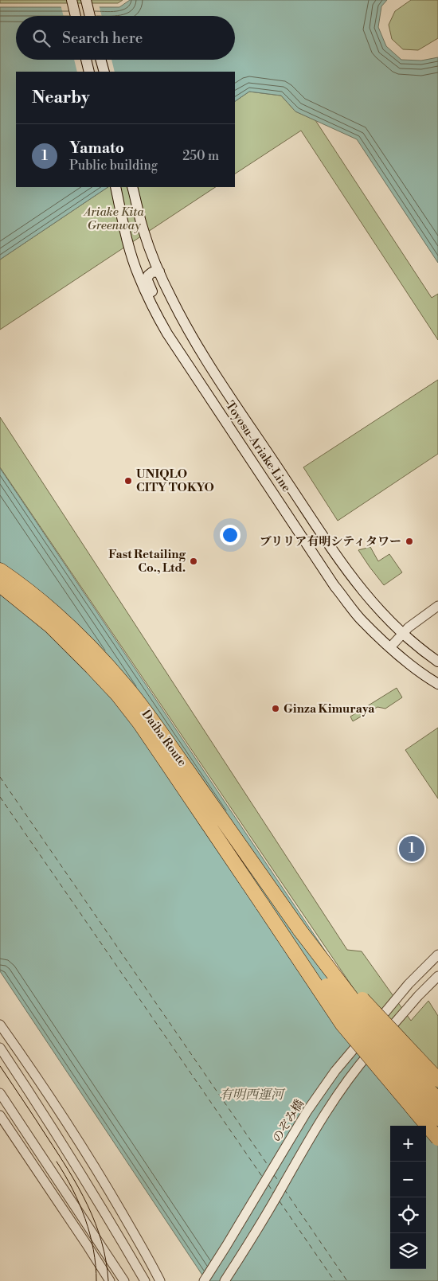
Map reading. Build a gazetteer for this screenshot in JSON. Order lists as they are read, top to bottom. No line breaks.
{"streets":{"highway":["Daiba Route"],"main road":["Toyosu-Ariake Line"],"street":["のぞみ橋"]},"water":["有明西運河"],"parks":["Ariake Kita Greenway"],"places":["UNIQLO CITY TOKYO","ブリリア有明シティタワー","Fast Retailing Co., Ltd.","Ginza Kimuraya"],"page":{"search":"Search here","heading":"Nearby","list":[{"mark":"1","name":"Yamato","note":"Public building","value":"250 m"}],"pins":"1","map_buttons":["+","−"]}}
